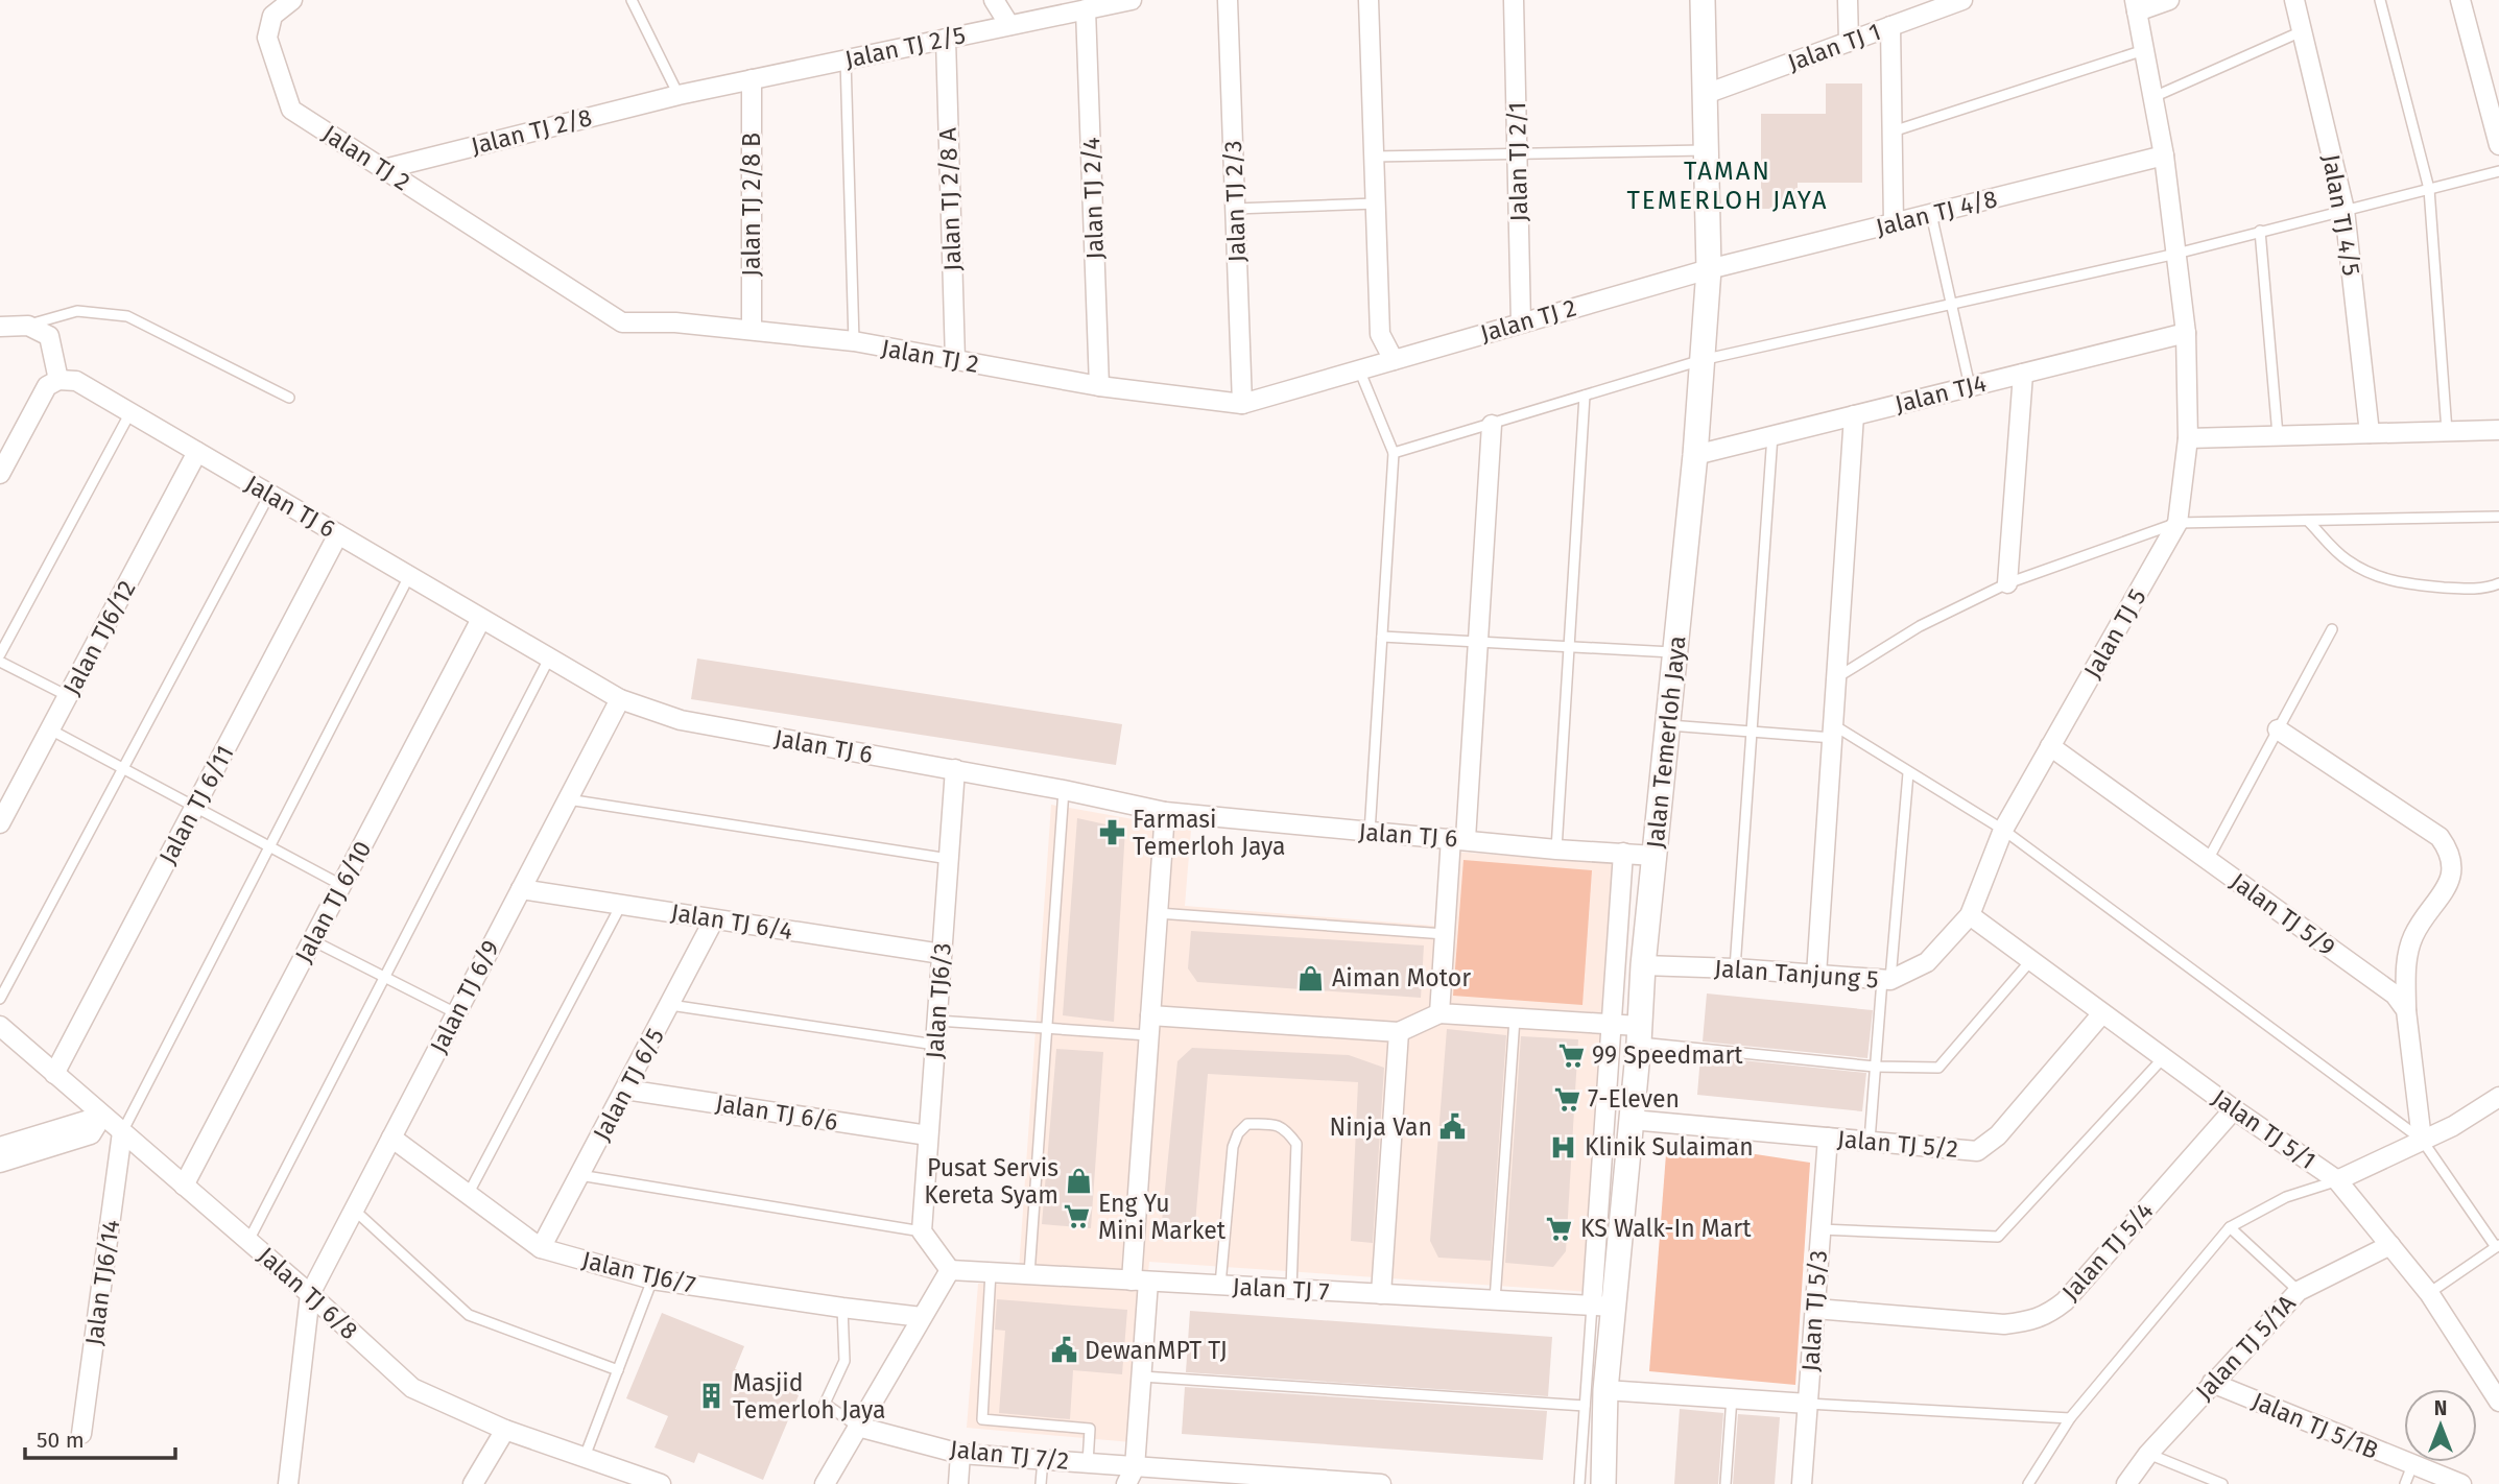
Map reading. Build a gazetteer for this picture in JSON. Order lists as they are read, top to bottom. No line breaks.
{"streets":{"street":["Jalan TJ 2/5","Jalan TJ 1","Jalan TJ 2/8","Jalan TJ 2","Jalan TJ 2/1","Jalan TJ 2/4","Jalan TJ 2/8 A","Jalan TJ 2/3","Jalan TJ 2/8 B","Jalan TJ 4/8","Jalan TJ 4/5","Jalan TJ4","Jalan TJ 6","Jalan TJ 5","Jalan TJ6/12","Jalan Temerloh Jaya","Jalan TJ 6/11","Jalan TJ 6/10","Jalan TJ 5/9","Jalan TJ 6/4","Jalan Tanjung 5","Jalan TJ 6/9","Jalan TJ6/3","Jalan TJ 6/5","Jalan TJ 6/6","Jalan TJ 5/1","Jalan TJ 5/2","Jalan TJ 5/4","Jalan TJ6/7","Jalan TJ6/14","Jalan TJ 7","Jalan TJ 6/8","Jalan TJ 5/3","Jalan TJ 5/1A","Jalan TJ 5/1B","Jalan TJ 7/2"]},"crossings":[["Jalan TJ 2/5","Jalan TJ 2/8"],["Jalan TJ 2/5","Jalan TJ 2/4"],["Jalan TJ 2/5","Jalan TJ 2/8 A"],["Jalan TJ 2/5","Jalan TJ 2/8 B"],["Jalan TJ 1","Jalan Temerloh Jaya"],["Jalan TJ 2/8","Jalan TJ 2"],["Jalan TJ 2","Jalan TJ 2/1"],["Jalan TJ 2","Jalan TJ 2/4"],["Jalan TJ 2","Jalan TJ 2/8 A"],["Jalan TJ 2","Jalan TJ 2/3"],["Jalan TJ 2","Jalan TJ 2/8 B"],["Jalan TJ 2","Jalan TJ 4/8"],["Jalan TJ 2","Jalan Temerloh Jaya"],["Jalan TJ 4/8","Jalan TJ 5"],["Jalan TJ 4/8","Jalan Temerloh Jaya"],["Jalan TJ4","Jalan TJ 5"],["Jalan TJ4","Jalan Temerloh Jaya"],["Jalan TJ 6","Jalan TJ6/12"],["Jalan TJ 6","Jalan Temerloh Jaya"],["Jalan TJ 6","Jalan TJ 6/11"],["Jalan TJ 6","Jalan TJ 6/10"],["Jalan TJ 6","Jalan TJ 6/9"],["Jalan TJ 6","Jalan TJ6/3"],["Jalan TJ 5","Jalan TJ 5/9"],["Jalan TJ 5","Jalan Tanjung 5"],["Jalan TJ 5","Jalan TJ 5/1"],["Jalan Temerloh Jaya","Jalan Tanjung 5"],["Jalan Temerloh Jaya","Jalan TJ 5/2"],["Jalan Temerloh Jaya","Jalan TJ 7"],["Jalan TJ 6/11","Jalan TJ 6/8"],["Jalan TJ 6/10","Jalan TJ 6/8"],["Jalan TJ 6/4","Jalan TJ 6/9"],["Jalan TJ 6/4","Jalan TJ6/3"],["Jalan TJ 6/4","Jalan TJ 6/5"],["Jalan Tanjung 5","Jalan TJ 5/1"],["Jalan TJ 6/9","Jalan TJ6/7"],["Jalan TJ 6/9","Jalan TJ 6/8"],["Jalan TJ6/3","Jalan TJ 6/6"],["Jalan TJ 6/5","Jalan TJ 6/6"],["Jalan TJ 6/5","Jalan TJ6/7"],["Jalan TJ 5/1","Jalan TJ 5/2"],["Jalan TJ 5/1","Jalan TJ 5/4"],["Jalan TJ 5/1","Jalan TJ 5/1A"],["Jalan TJ 5/2","Jalan TJ 5/3"],["Jalan TJ 5/4","Jalan TJ 5/3"],["Jalan TJ6/14","Jalan TJ 6/8"],["Jalan TJ 5/1A","Jalan TJ 5/1B"]],"districts":["TAMAN TEMERLOH JAYA"],"places":{"pharmacy":["Farmasi Temerloh Jaya"],"shop":["Aiman Motor","Pusat Servis Kereta Syam"],"supermarket":["99 Speedmart","7-Eleven","Eng Yu Mini Market","KS Walk-In Mart"],"public building":["Ninja Van","DewanMPT TJ"],"hospital":["Klinik Sulaiman"],"building":["Masjid Temerloh Jaya"]},"scale_bar":"50 m","north":"top"}
